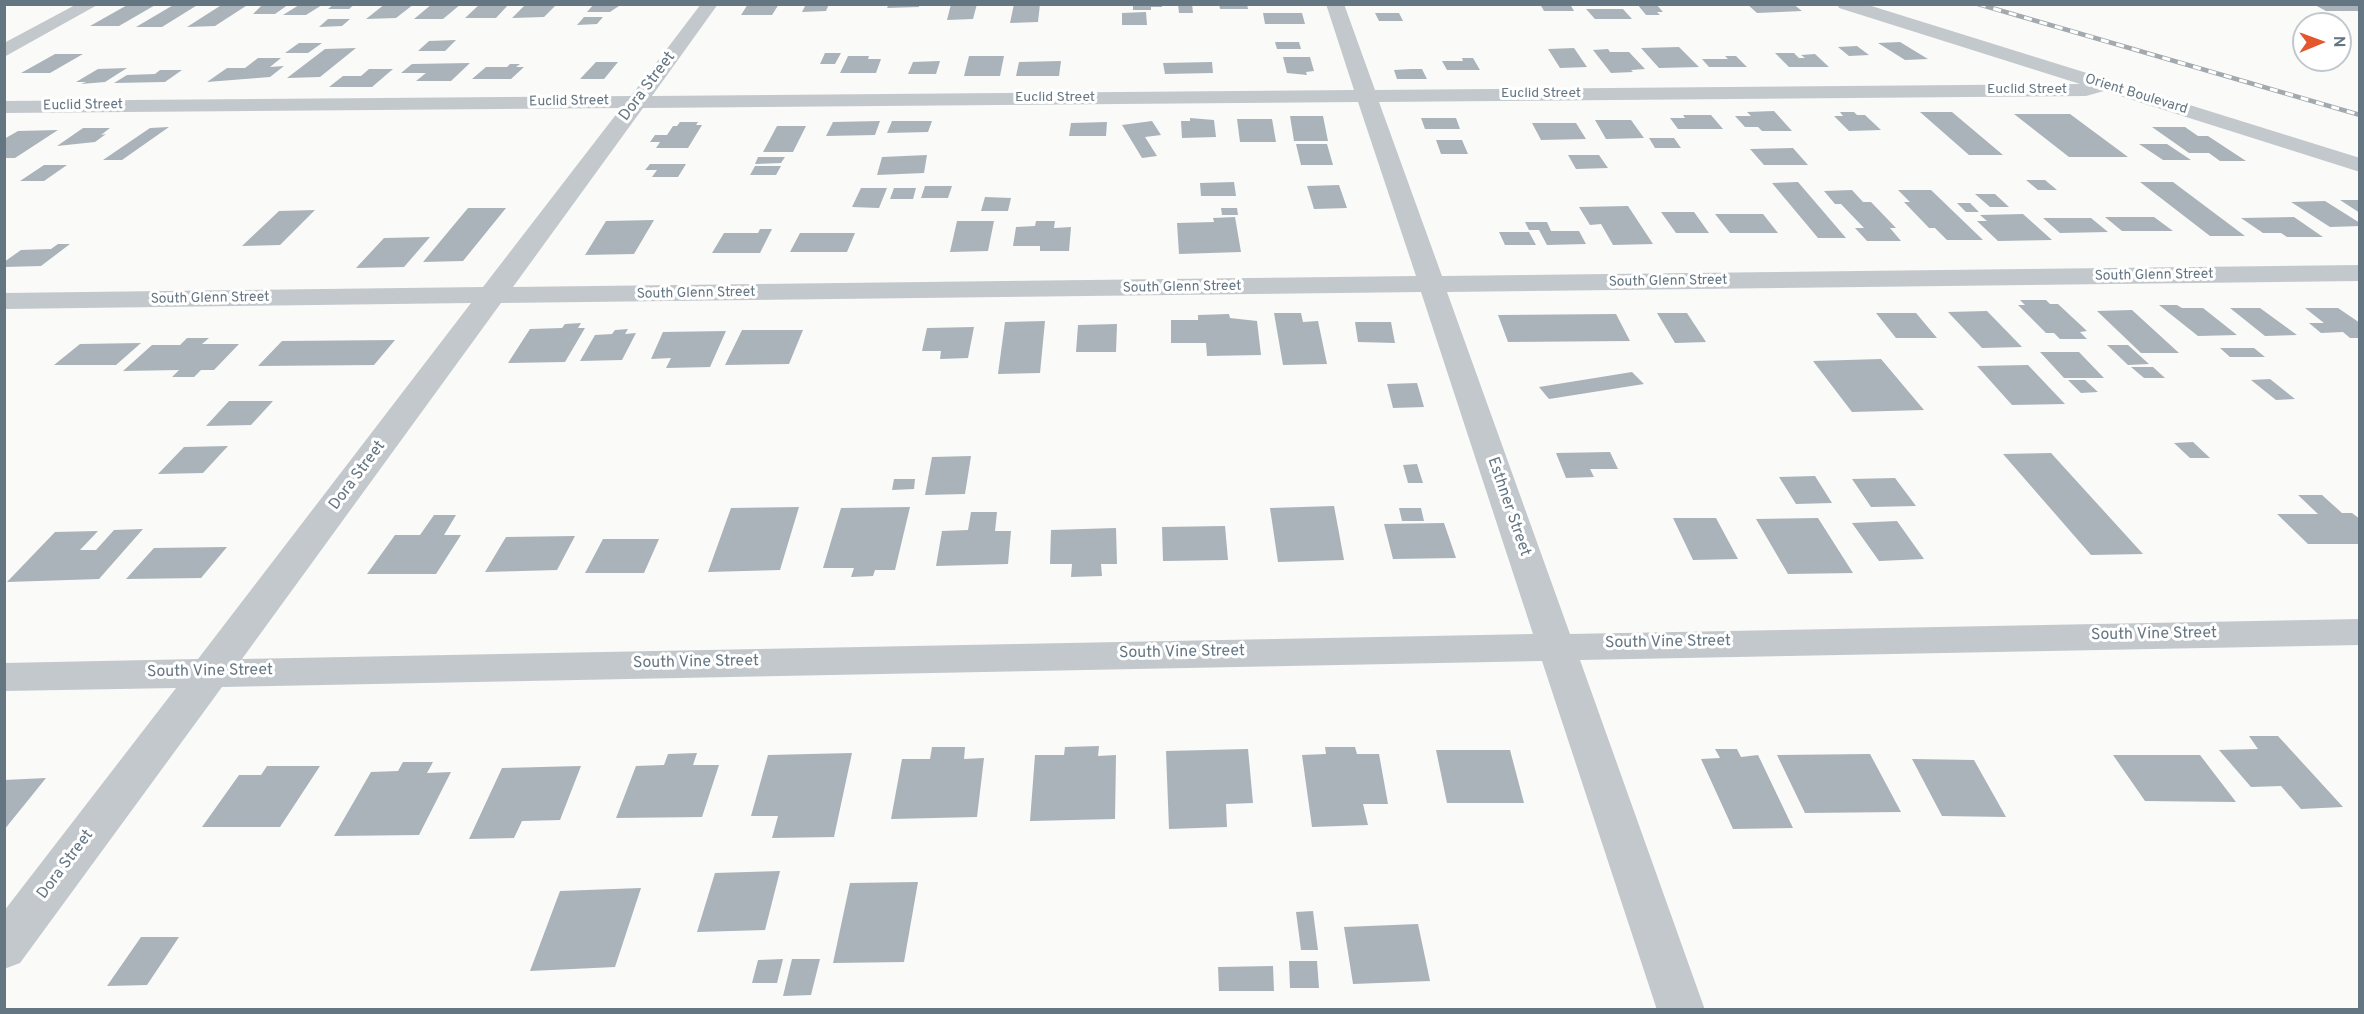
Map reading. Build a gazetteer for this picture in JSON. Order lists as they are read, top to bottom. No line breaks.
{"streets":{"street":["Dora Street","Euclid Street","Orient Boulevard","South Glenn Street","Esthner Street","South Vine Street"]},"crossings":[["Dora Street","Euclid Street"],["Dora Street","South Glenn Street"],["Dora Street","South Vine Street"],["Euclid Street","Orient Boulevard"],["Euclid Street","Esthner Street"],["South Glenn Street","Esthner Street"],["Esthner Street","South Vine Street"]],"north":"right"}
